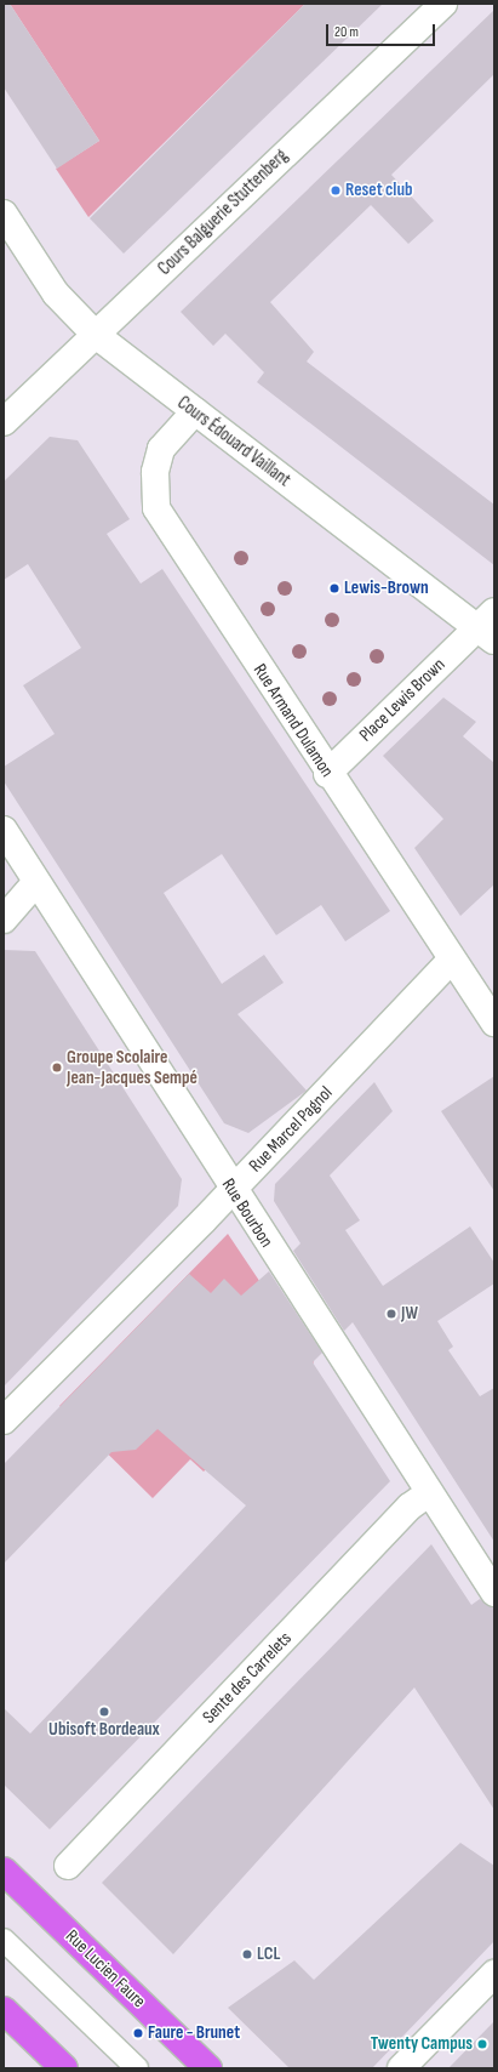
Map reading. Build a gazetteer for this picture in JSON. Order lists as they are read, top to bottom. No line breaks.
{"streets":{"main road":["Rue Lucien Faure"],"street":["Cours Balguerie Stuttenberg","Cours Édouard Vaillant","Place Lewis Brown","Rue Armand Dulamon","Rue Marcel Pagnol","Rue Bourbon","Sente des Carrelets"]},"crossings":[["Cours Balguerie Stuttenberg","Cours Édouard Vaillant"],["Cours Édouard Vaillant","Place Lewis Brown"],["Cours Édouard Vaillant","Rue Armand Dulamon"],["Place Lewis Brown","Rue Armand Dulamon"],["Rue Armand Dulamon","Rue Marcel Pagnol"],["Rue Marcel Pagnol","Rue Bourbon"],["Rue Bourbon","Sente des Carrelets"]],"places":["Reset club","Lewis-Brown","Groupe Scolaire Jean-Jacques Sempé","JW","Ubisoft Bordeaux","LCL","Faure - Brunet","Twenty Campus"],"scale_bar":"20 m"}
